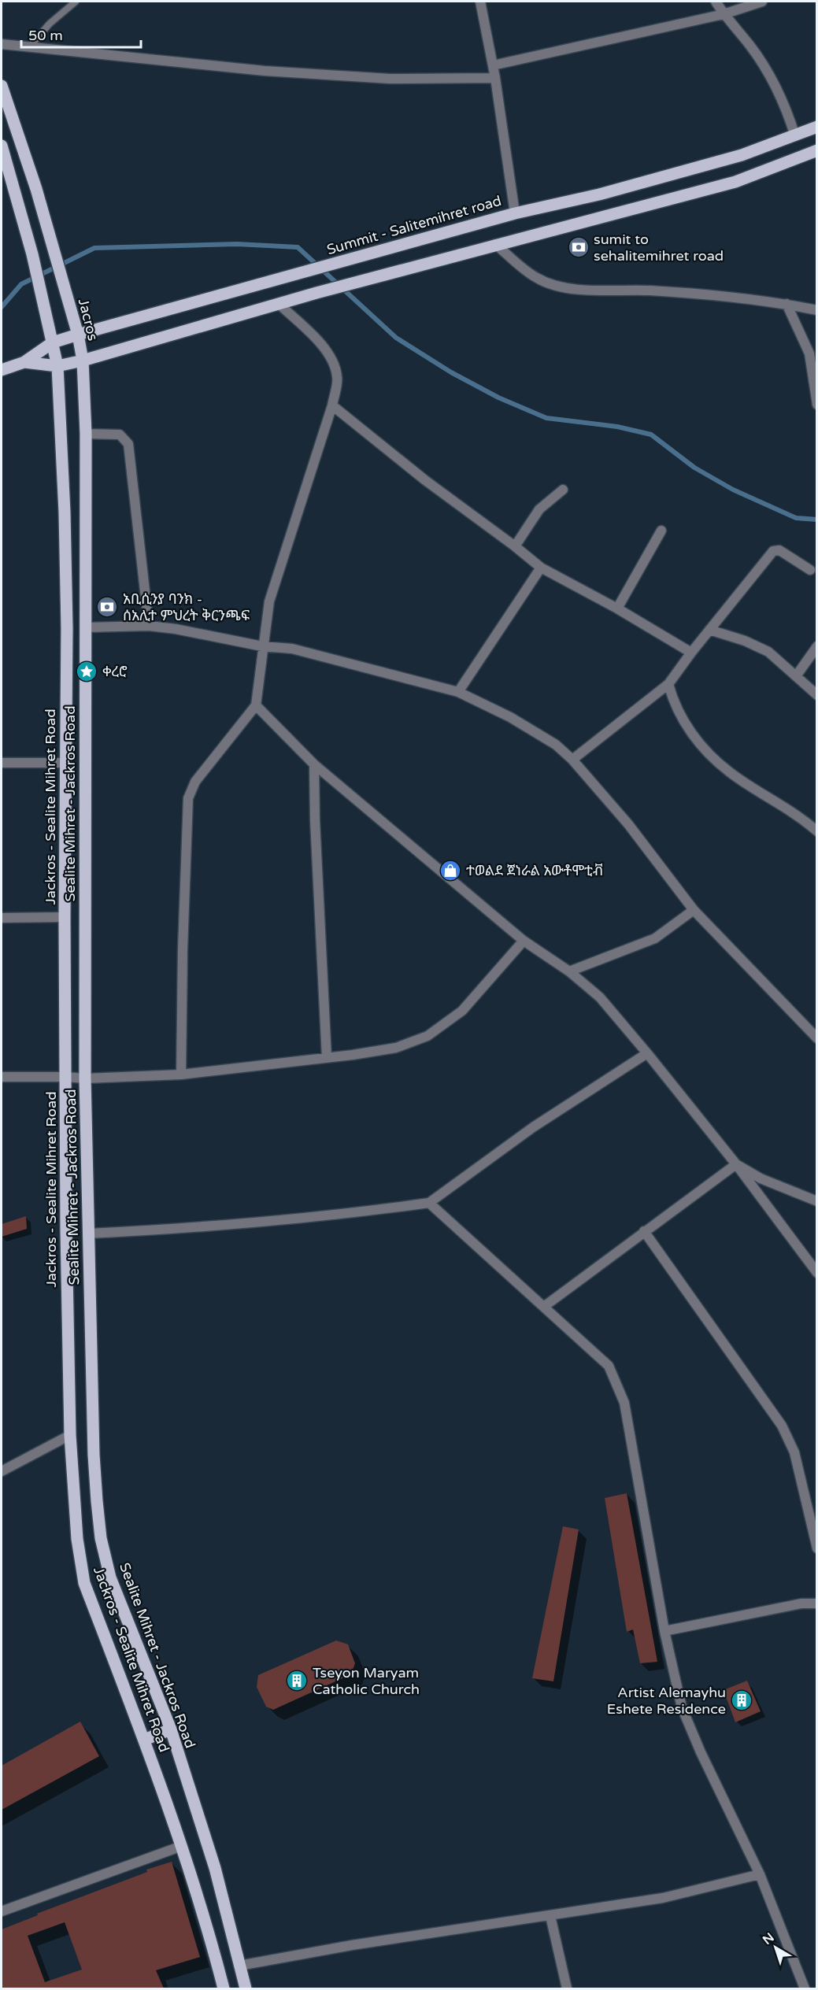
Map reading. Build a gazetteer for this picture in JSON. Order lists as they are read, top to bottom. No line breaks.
{"streets":{"main road":["Summit - Salitemihret road","Jacros","Sealite Mihret - Jackros Road","Jackros - Sealite Mihret Road"]},"crossings":[["Summit - Salitemihret road","Jacros"],["Jacros","Sealite Mihret - Jackros Road"]],"places":{"bank":["sumit to sehalitemihret road","አቢሲንያ ባንክ - ሰአሊተ ምህረት ቅርንጫፍ"],"place":["ቀረሮ"],"shop":["ተወልደ ጀነራል አውቶሞቲቭ"],"building":["Tseyon Maryam Catholic Church","Artist Alemayhu Eshete Residence"]},"scale_bar":"50 m","north":"top left"}
